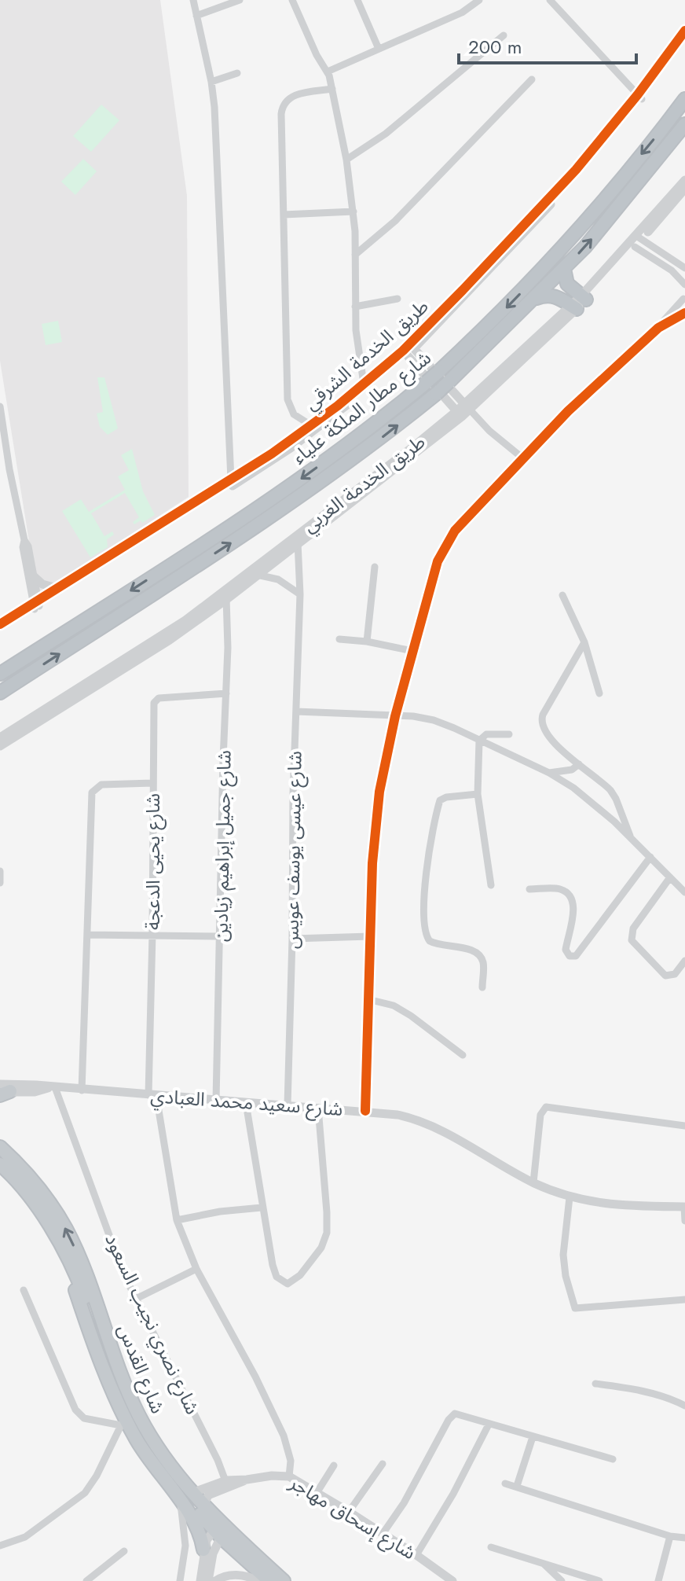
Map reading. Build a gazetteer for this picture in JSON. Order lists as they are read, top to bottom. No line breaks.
{"streets":{"highway":["شارع مطار الملكة علياء","شارع القدس"],"street":["طريق الخدمة الشرقي","طريق الخدمة الغربي","شارع جميل إبراهيم زيادين","شارع عيسى يوسف عويس","شارع يحيى الدعجة","شارع سعيد محمد العبادي","شارع نصري نجيب السعود","شارع إسحاق مهاجر"]},"crossings":[["طريق الخدمة الغربي","شارع جميل إبراهيم زيادين"],["طريق الخدمة الغربي","شارع عيسى يوسف عويس"],["شارع جميل إبراهيم زيادين","شارع يحيى الدعجة"],["شارع جميل إبراهيم زيادين","شارع سعيد محمد العبادي"],["شارع عيسى يوسف عويس","شارع سعيد محمد العبادي"],["شارع يحيى الدعجة","شارع سعيد محمد العبادي"],["شارع يحيى الدعجة","شارع إسحاق مهاجر"],["شارع سعيد محمد العبادي","شارع نصري نجيب السعود"],["شارع نصري نجيب السعود","شارع إسحاق مهاجر"],["شارع القدس","شارع إسحاق مهاجر"]],"scale_bar":"200 m"}
